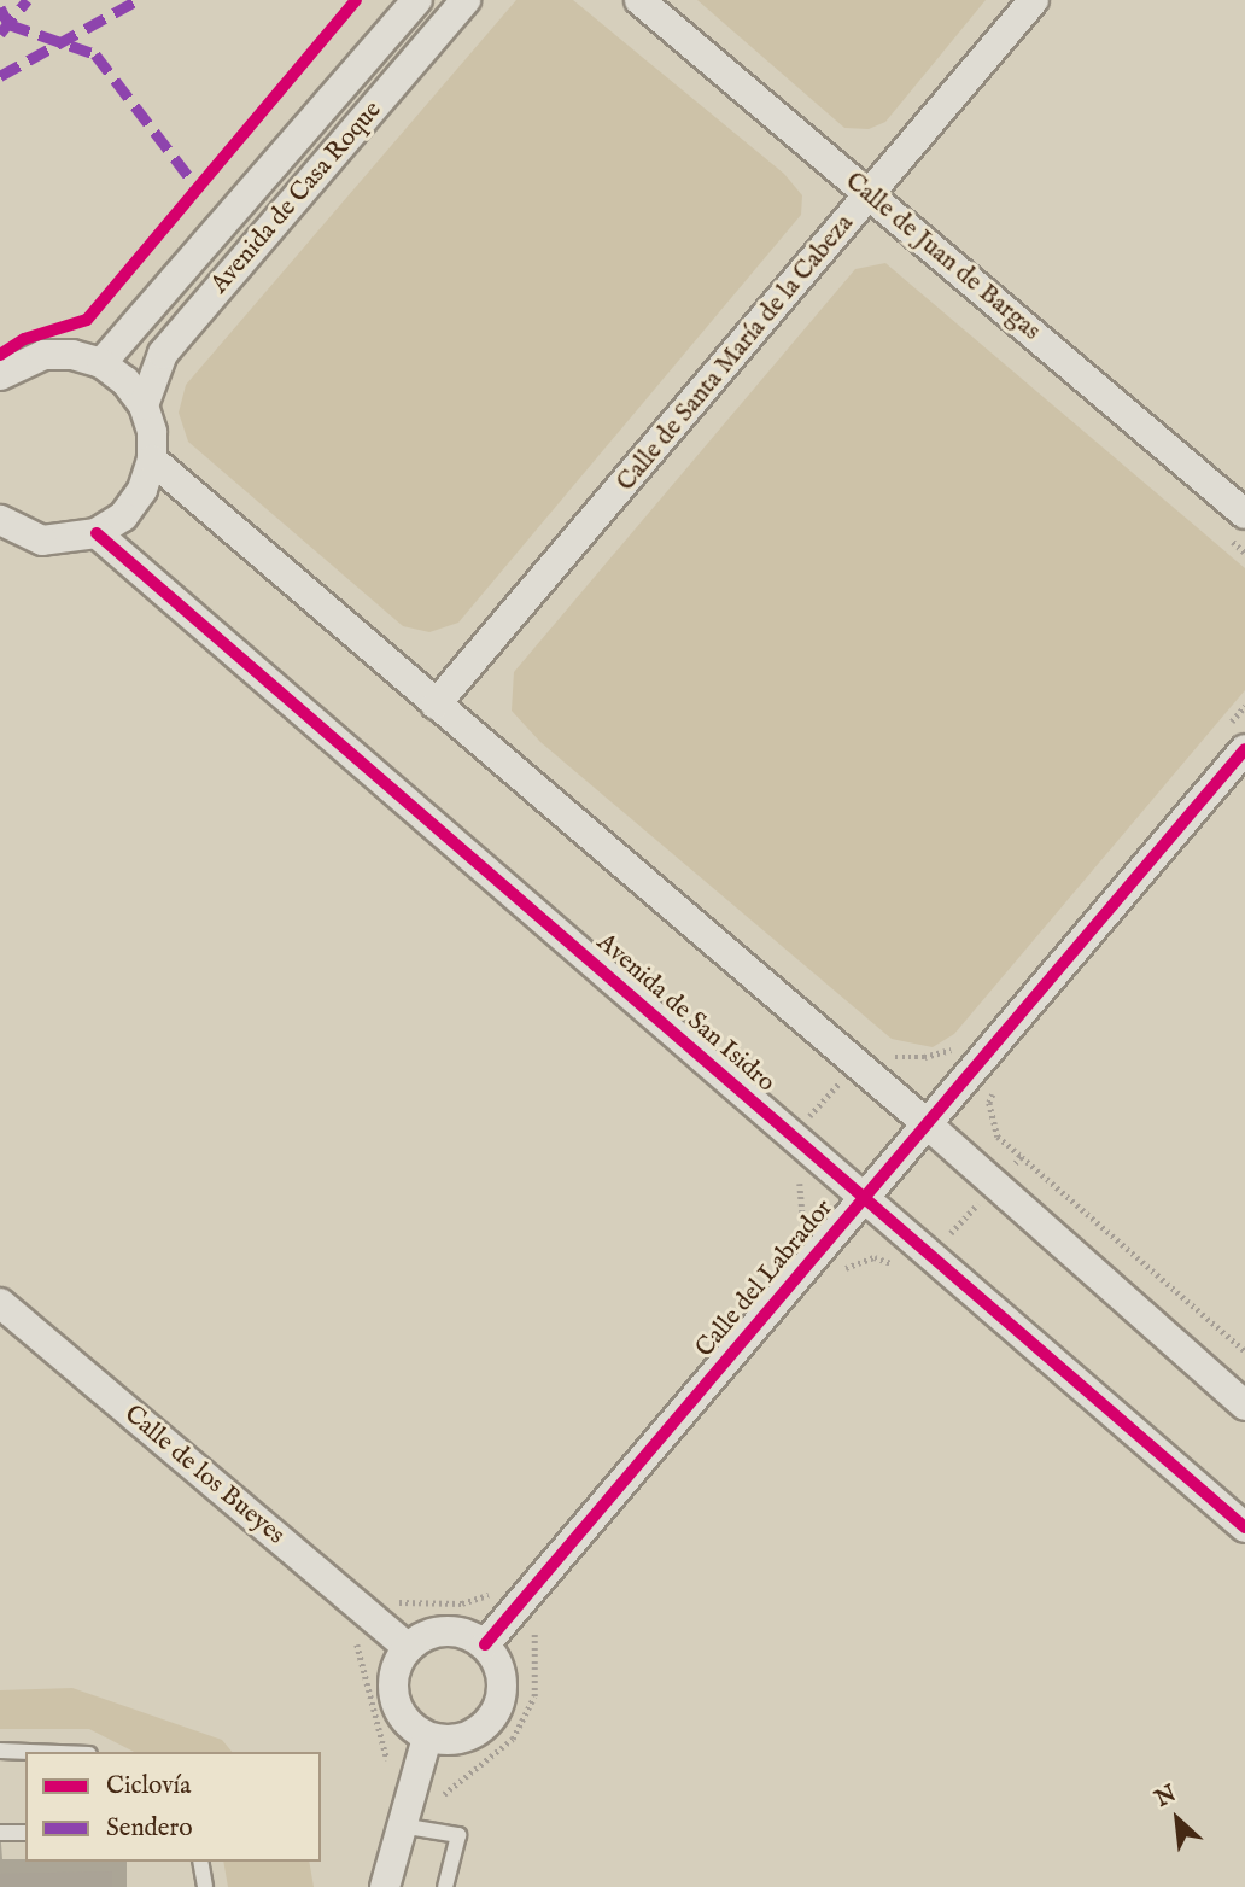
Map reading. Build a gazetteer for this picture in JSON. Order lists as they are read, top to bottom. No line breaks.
{"streets":{"street":["Avenida de Casa Roque","Calle de Juan de Bargas","Calle de Santa María de la Cabeza","Avenida de San Isidro","Calle del Labrador","Calle de los Bueyes"]},"crossings":[["Calle de Juan de Bargas","Calle de Santa María de la Cabeza"],["Avenida de San Isidro","Calle del Labrador"],["Calle del Labrador","Calle de los Bueyes"]],"legend":["Ciclovía","Sendero"],"north":"top left"}
